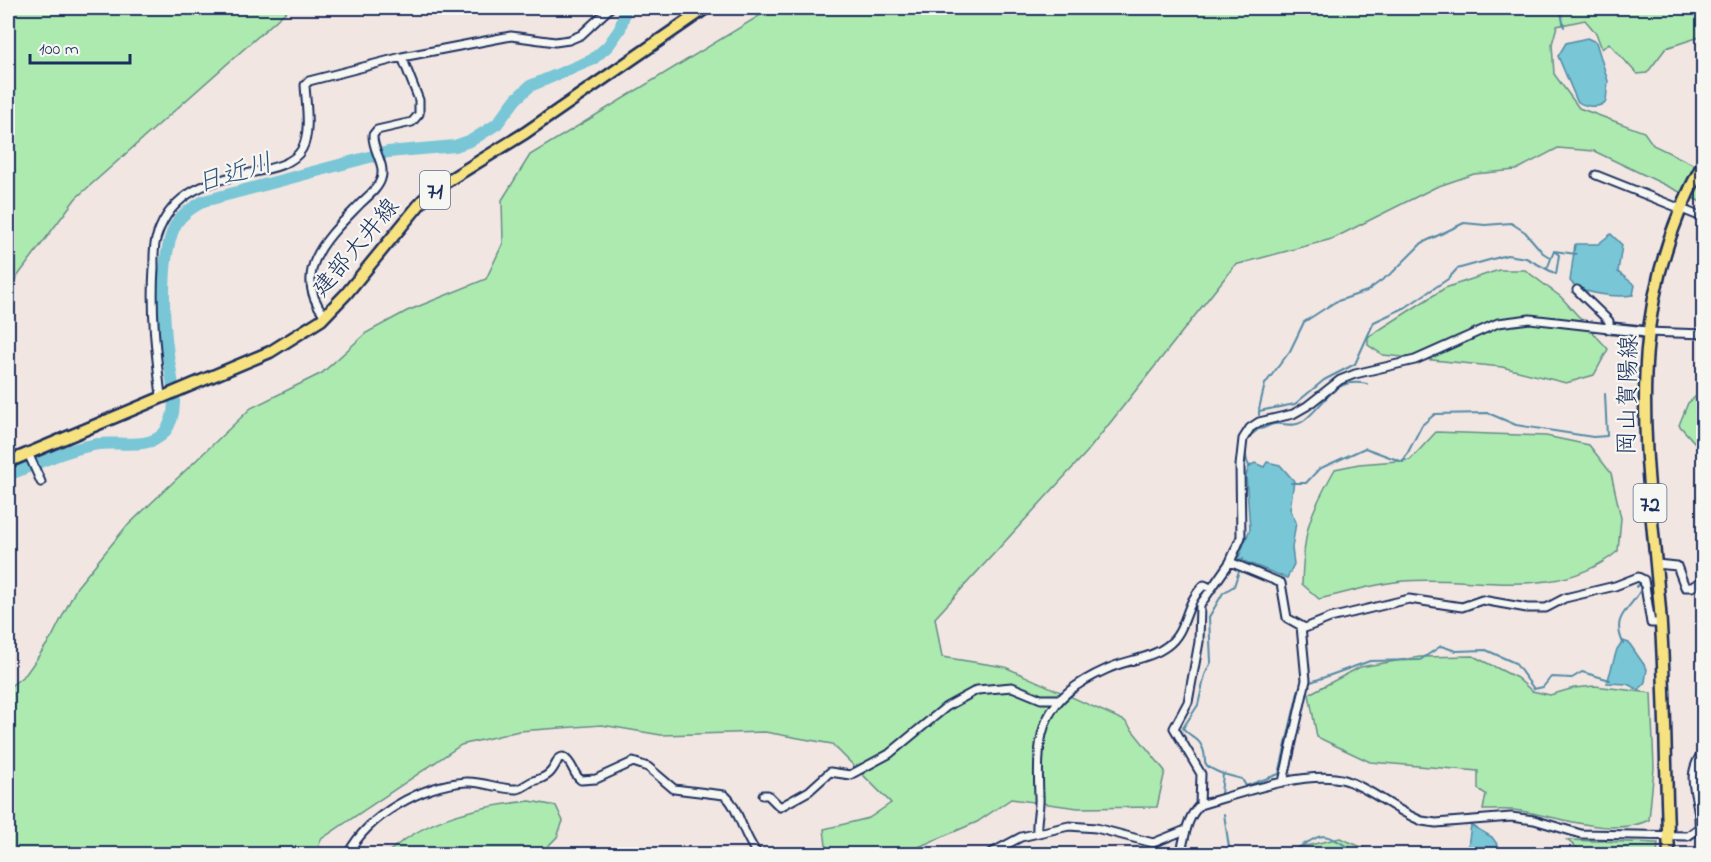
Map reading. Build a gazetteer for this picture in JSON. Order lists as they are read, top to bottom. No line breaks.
{"streets":{"main road":["71","建部大井線","岡山賀陽線","72"]},"water":["日近川"],"scale_bar":"100 m"}
